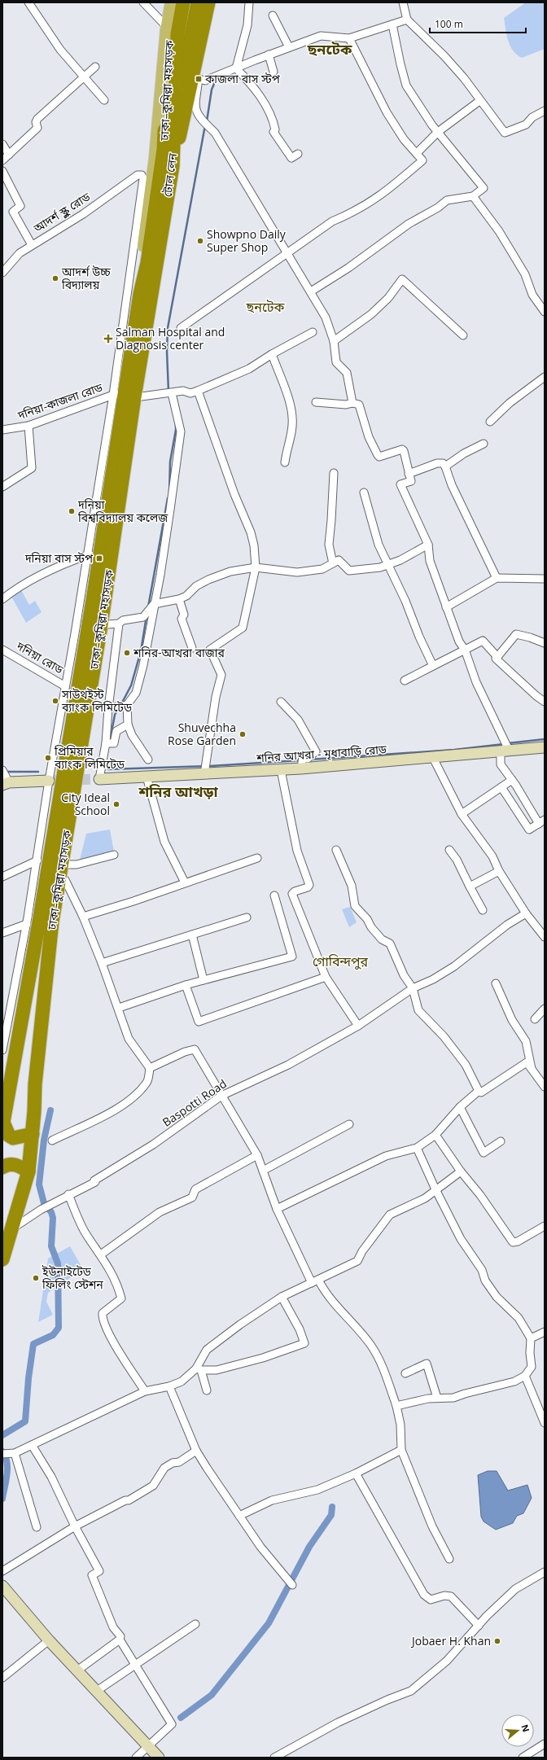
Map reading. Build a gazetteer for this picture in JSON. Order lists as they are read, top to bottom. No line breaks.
{"streets":{"highway":["ঢাকা–কুমিল্লা মহাসড়ক","টোল লেন"],"main road":["শনির আখরা - মৃধাবাড়ি রোড"],"street":["আদর্শ স্কুল রোড","দনিয়া-কাজলা রোড","দনিয়া রোড","Baspotti Road"]},"crossings":[["ঢাকা–কুমিল্লা মহাসড়ক","টোল লেন"],["ঢাকা–কুমিল্লা মহাসড়ক","আদর্শ স্কুল রোড"],["ঢাকা–কুমিল্লা মহাসড়ক","দনিয়া-কাজলা রোড"],["ঢাকা–কুমিল্লা মহাসড়ক","Baspotti Road"],["আদর্শ স্কুল রোড","দনিয়া-কাজলা রোড"]],"districts":["ছনটেক","ছনটেক","শনির আখড়া","গোবিন্দপুর"],"places":{"transit":["কাজলা বাস স্টপ","দনিয়া বাস স্টপ"],"other":["Showpno Daily Super Shop","আদর্শ উচ্চ বিদ্যালয়","দনিয়া বিশ্ববিদ্যালয় কলেজ","শনির-আখরা বাজার","সাউথইস্ট ব্যাংক লিমিটেড","Shuvechha Rose Garden","প্রিমিয়ার ব্যাংক লিমিটেড","City Ideal School","ইউনাইটেড ফিলিং স্টেশন","Jobaer H. Khan"],"health":["Salman Hospital and Diagnosis center"]},"scale_bar":"100 m","north":"right"}
